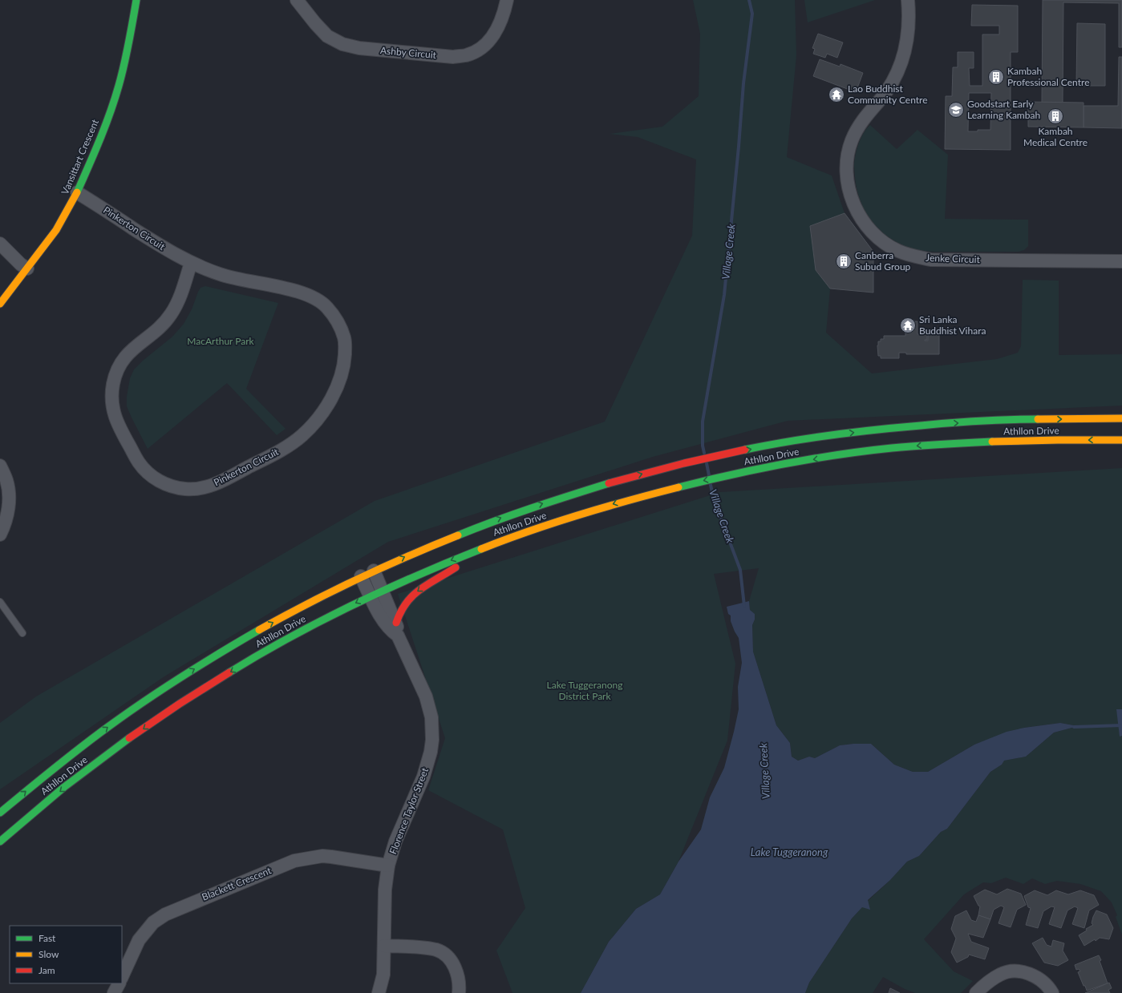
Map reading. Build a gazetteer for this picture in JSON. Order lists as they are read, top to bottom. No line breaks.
{"streets":{"main road":["Vansittart Crescent","Athllon Drive"],"street":["Ashby Circuit","Pinkerton Circuit","Jenke Circuit","Florence Taylor Street","Blackett Crescent"]},"crossings":[["Vansittart Crescent","Pinkerton Circuit"],["Athllon Drive","Florence Taylor Street"],["Florence Taylor Street","Blackett Crescent"]],"water":["Village Creek","Lake Tuggeranong"],"parks":["MacArthur Park","Lake Tuggeranong District Park"],"places":{"building":["Kambah Professional Centre","Kambah Medical Centre","Canberra Subud Group"],"temple":["Lao Buddhist Community Centre","Sri Lanka Buddhist Vihara"],"school or university":["Goodstart Early Learning Kambah"]},"legend":["Fast","Slow","Jam"]}
